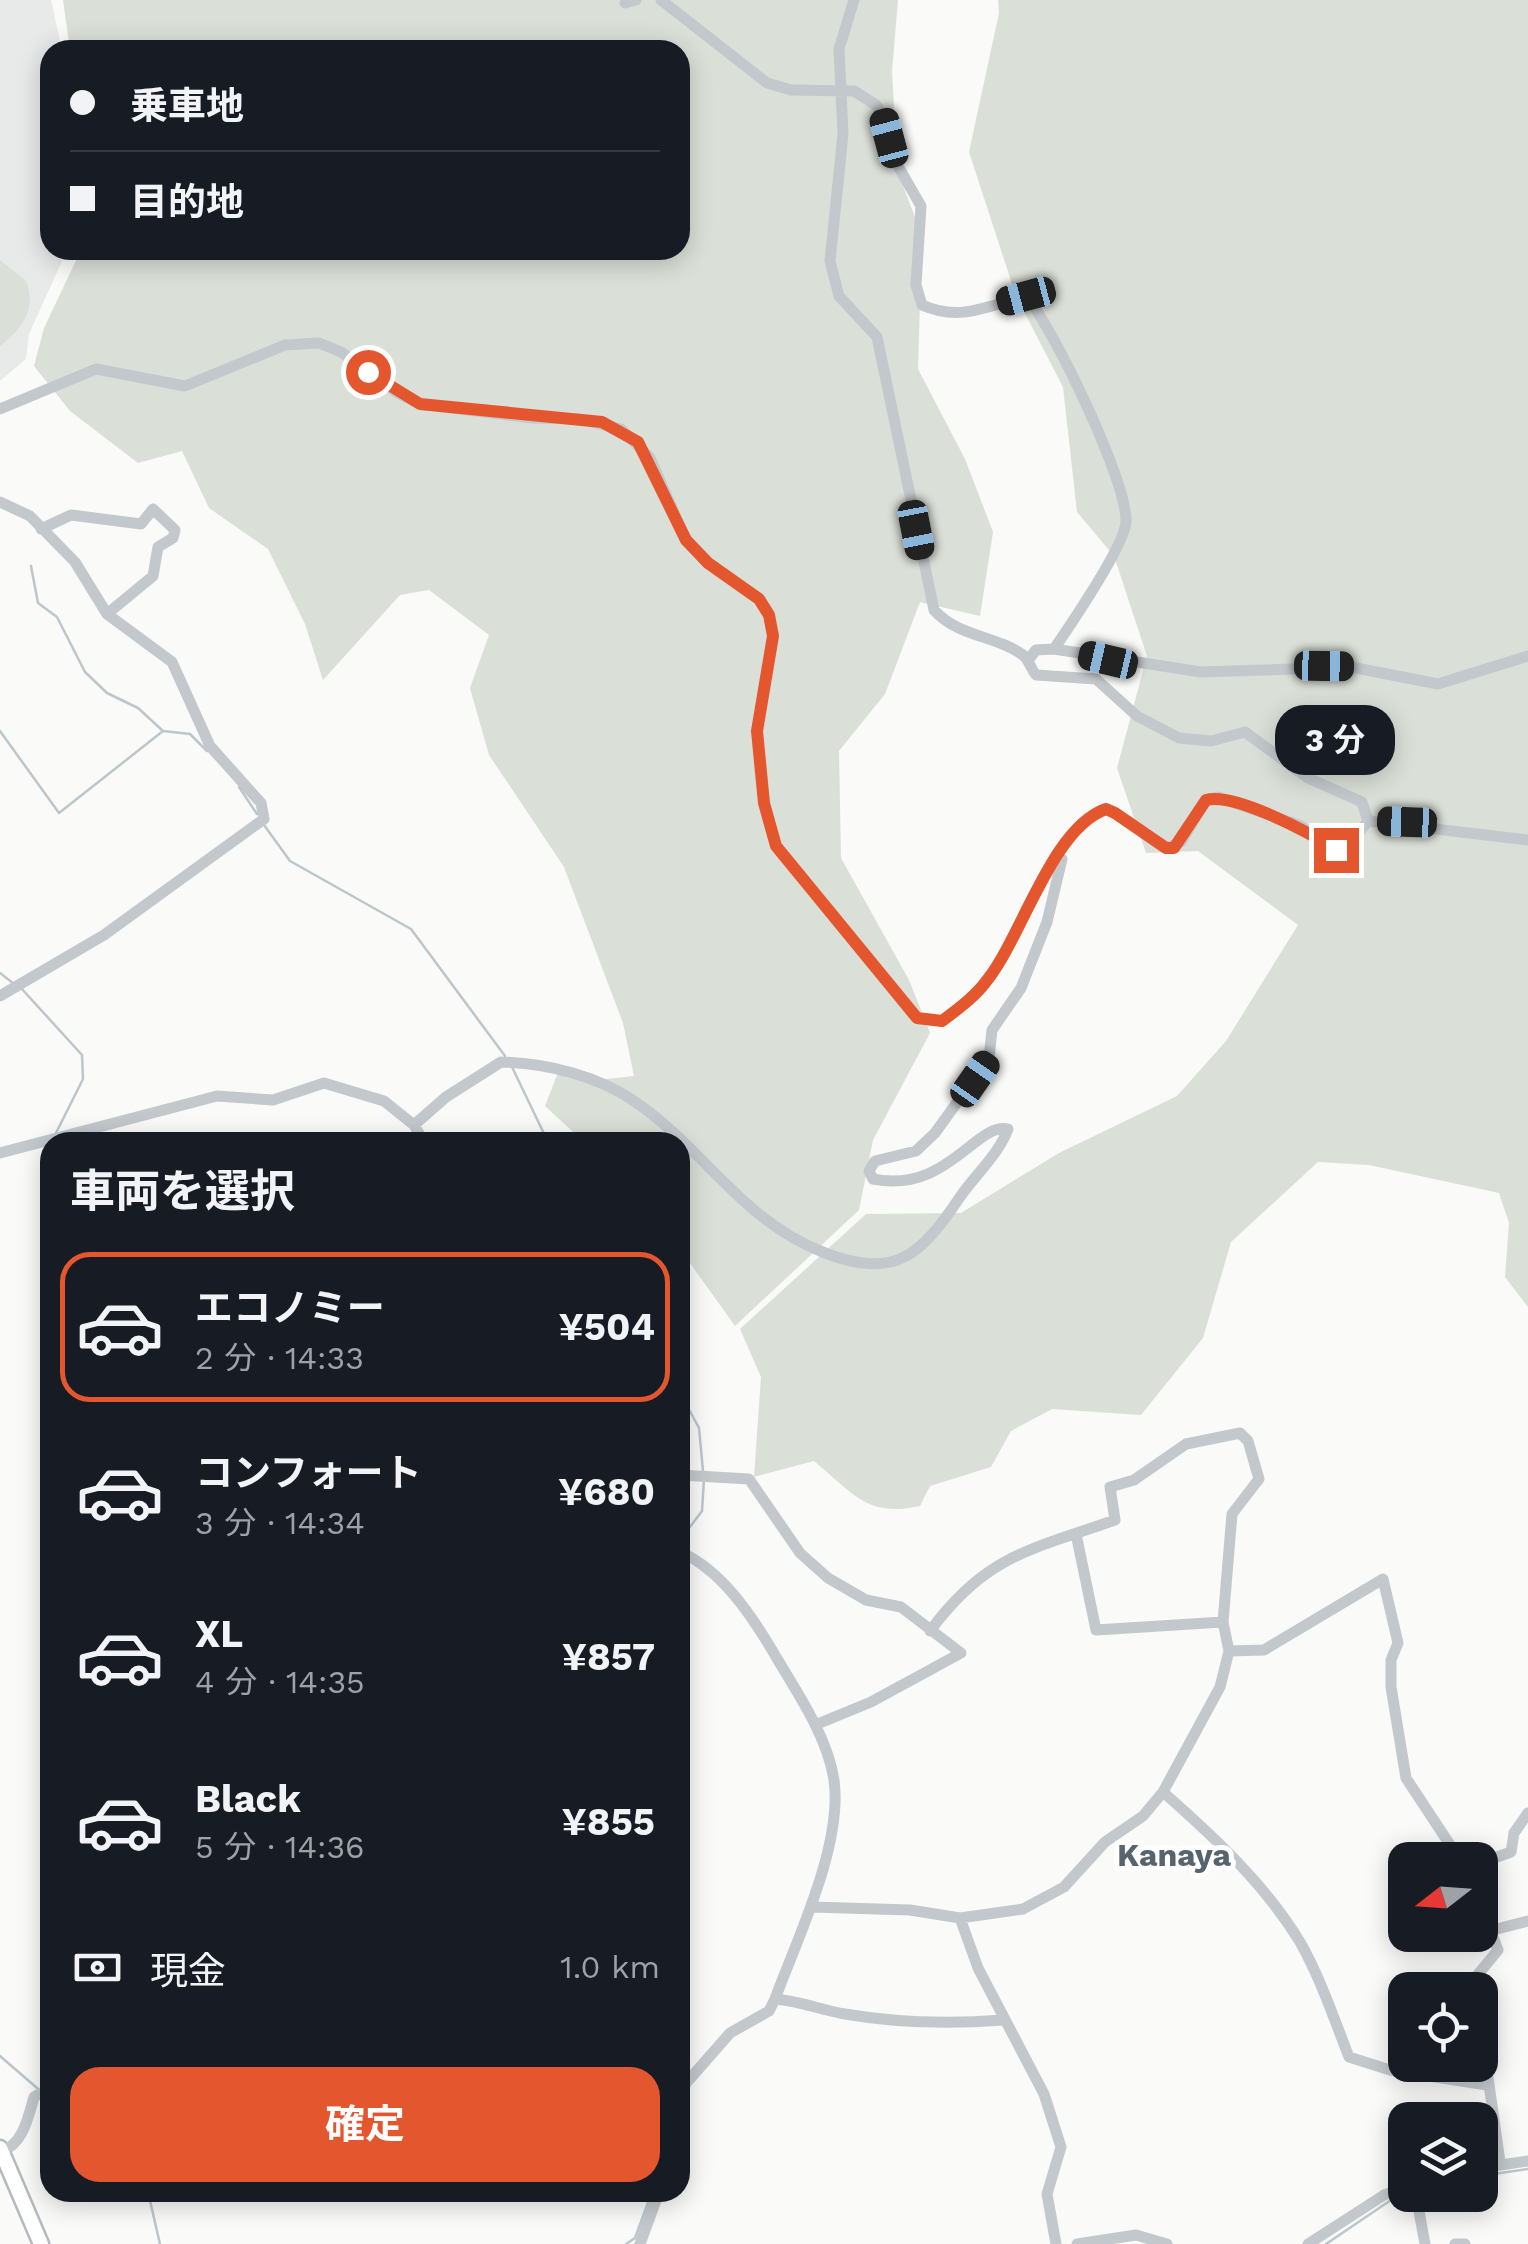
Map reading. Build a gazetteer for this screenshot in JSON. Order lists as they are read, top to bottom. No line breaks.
{"districts":["Kanaya"],"north":"left","page":{"banner":["乗車地","目的地"],"bubble":"3 分","heading":"車両を選択","list":[{"name":"エコノミー","note":"2 分 · 14:33","value":"¥504"},{"name":"コンフォート","note":"3 分 · 14:34","value":"¥680"},{"name":"XL","note":"4 分 · 14:35","value":"¥857"},{"name":"Black","note":"5 分 · 14:36","value":"¥855"}],"pay":["現金","1.0 km"],"buttons":"確定"}}
